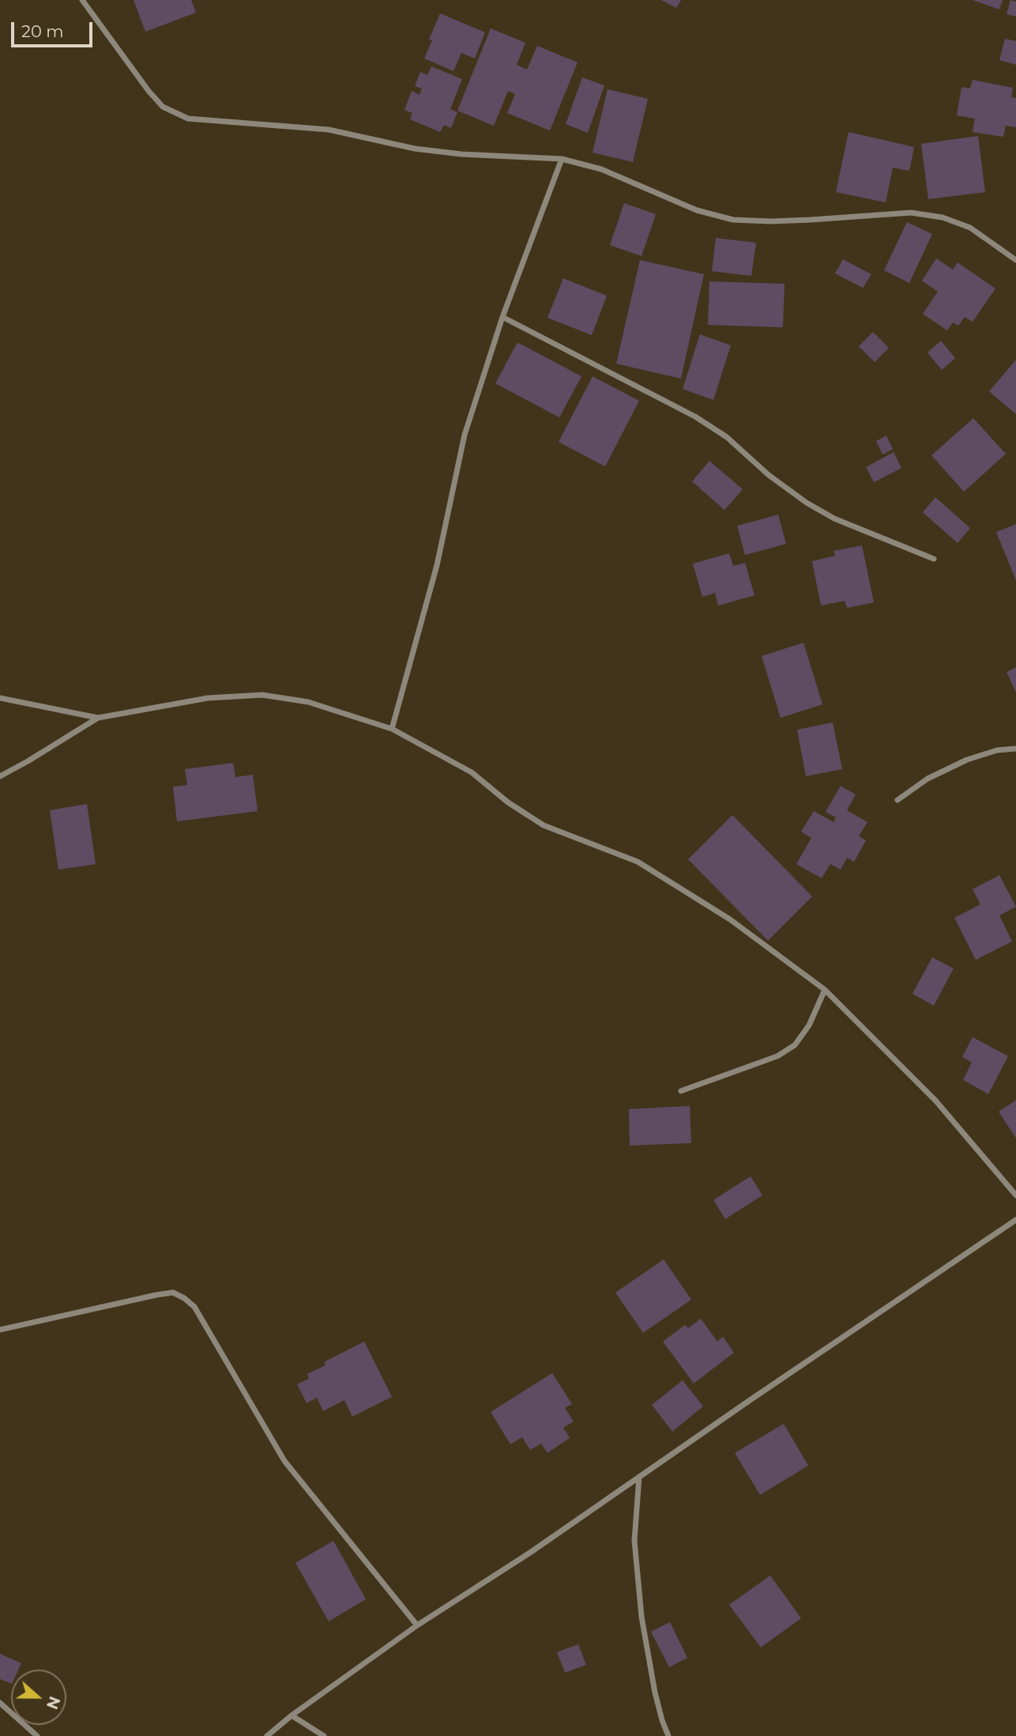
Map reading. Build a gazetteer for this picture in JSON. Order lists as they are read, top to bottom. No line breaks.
{"scale_bar":"20 m","north":"right"}
